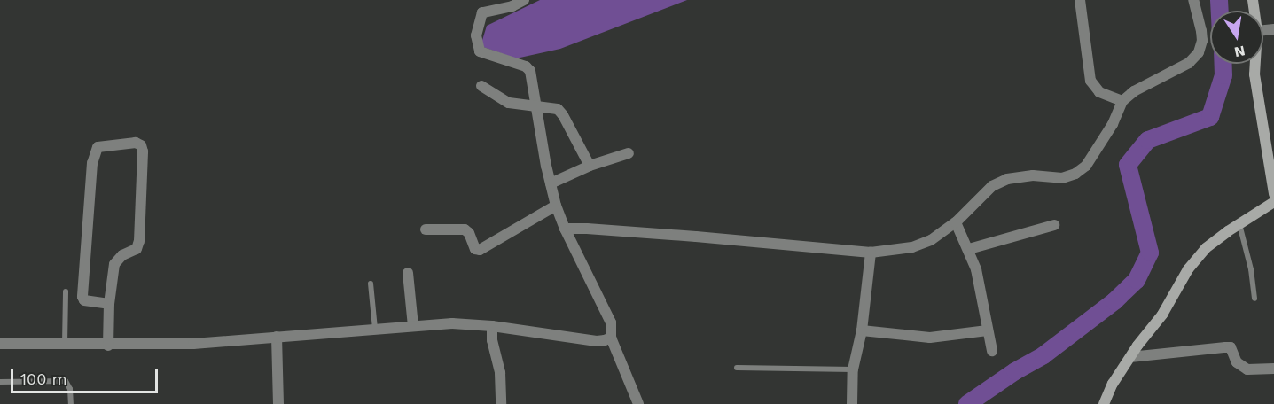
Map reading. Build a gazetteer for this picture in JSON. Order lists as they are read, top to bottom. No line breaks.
{"scale_bar":"100 m","north":"bottom"}
